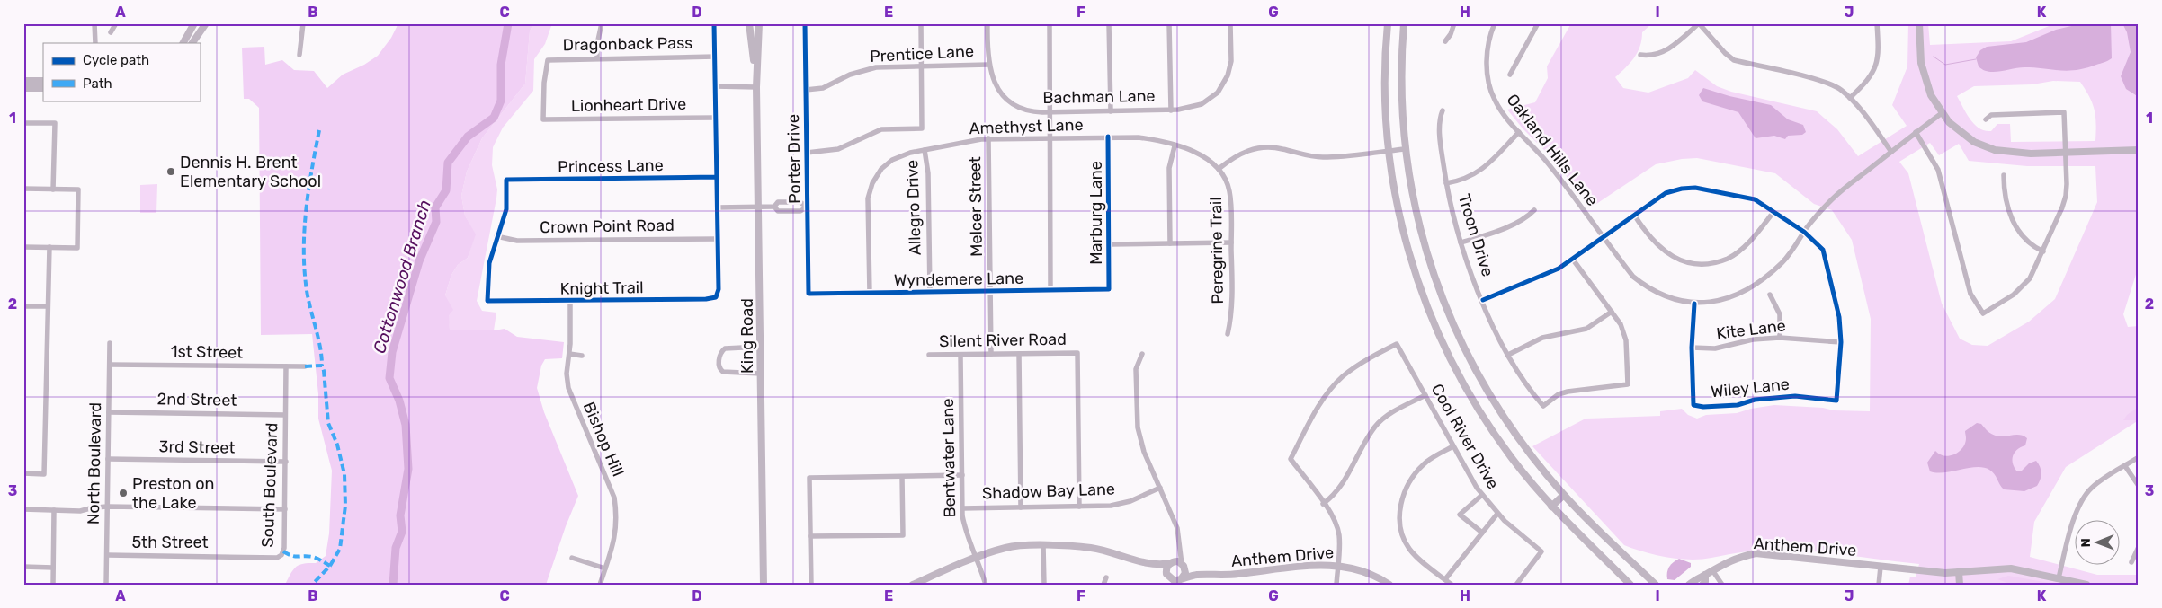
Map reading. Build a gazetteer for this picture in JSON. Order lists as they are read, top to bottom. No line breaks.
{"streets":{"street":["Dragonback Pass","Prentice Lane","Bachman Lane","Lionheart Drive","Amethyst Lane","Oakland Hills Lane","Porter Drive","Princess Lane","Melcer Street","Allegro Drive","Marburg Lane","Crown Point Road","Troon Drive","Peregrine Trail","Wyndemere Lane","Knight Trail","Kite Lane","King Road","Silent River Road","1st Street","Wiley Lane","2nd Street","Cool River Drive","Bishop Hill","3rd Street","Bentwater Lane","North Boulevard","South Boulevard","Shadow Bay Lane","5th Street","Anthem Drive"]},"crossings":[["Dragonback Pass","Lionheart Drive"],["Prentice Lane","Bachman Lane"],["Prentice Lane","Porter Drive"],["Amethyst Lane","Melcer Street"],["Amethyst Lane","Allegro Drive"],["Amethyst Lane","Marburg Lane"],["Amethyst Lane","Peregrine Trail"],["Amethyst Lane","Wyndemere Lane"],["Porter Drive","Wyndemere Lane"],["Princess Lane","Crown Point Road"],["Princess Lane","Knight Trail"],["Melcer Street","Wyndemere Lane"],["Melcer Street","Silent River Road"],["Allegro Drive","Wyndemere Lane"],["Marburg Lane","Wyndemere Lane"],["Crown Point Road","Knight Trail"],["Knight Trail","Bishop Hill"],["Kite Lane","Wiley Lane"],["Silent River Road","Bentwater Lane"],["Silent River Road","Shadow Bay Lane"],["1st Street","North Boulevard"],["1st Street","South Boulevard"],["2nd Street","North Boulevard"],["2nd Street","South Boulevard"],["3rd Street","North Boulevard"],["3rd Street","South Boulevard"],["Bentwater Lane","Shadow Bay Lane"],["North Boulevard","5th Street"],["South Boulevard","5th Street"]],"water":["Cottonwood Branch"],"places":["Dennis H. Brent Elementary School","Preston on the Lake"],"legend":["Cycle path","Path"],"north":"left","grid":{"columns":["A","B","C","D","E","F","G","H","I","J","K"],"rows":["1","2","3"]}}
